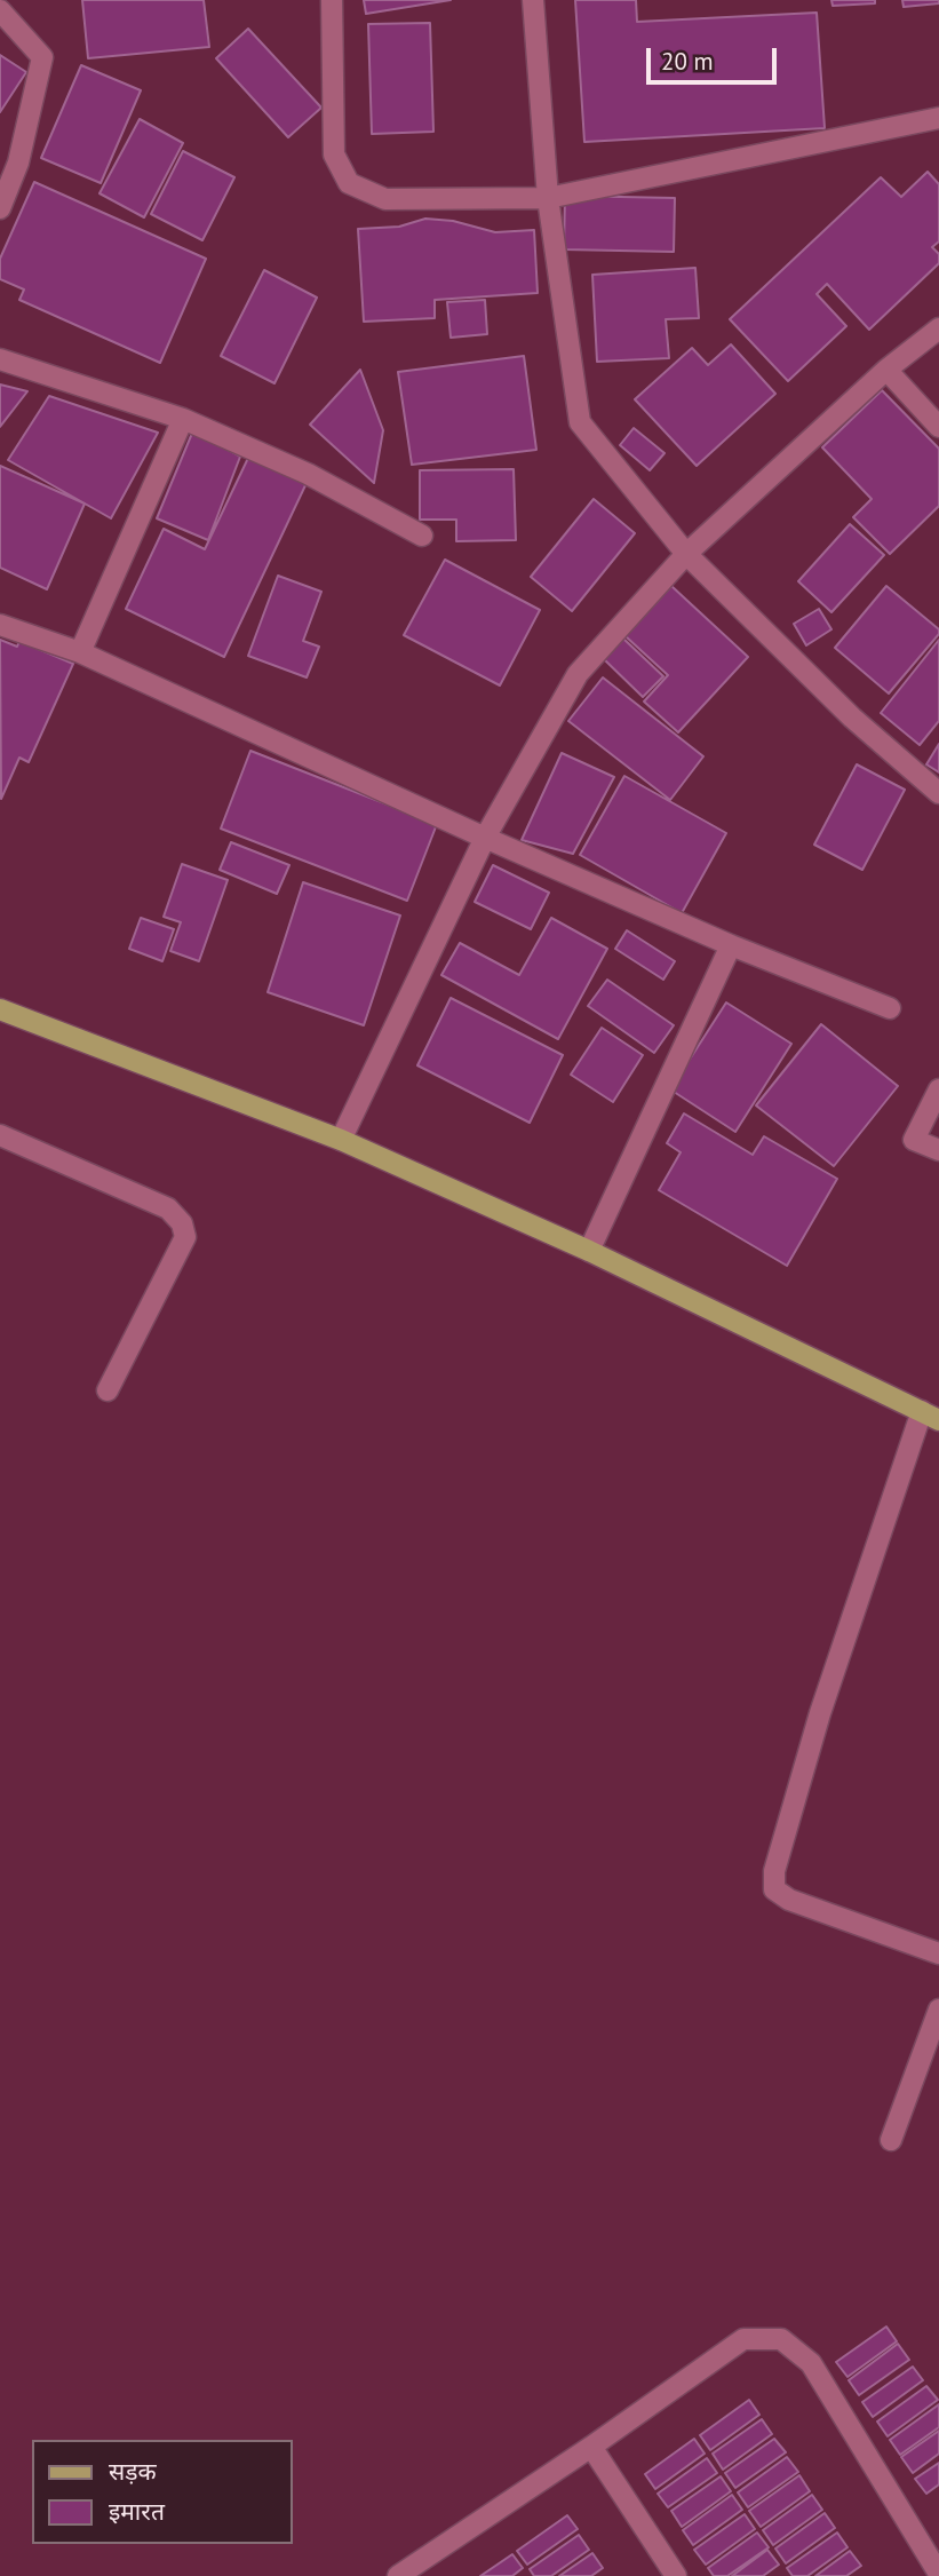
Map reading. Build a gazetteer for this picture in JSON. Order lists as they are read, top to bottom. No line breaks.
{"legend":["सड़क","इमारत"],"scale_bar":"20 m"}
